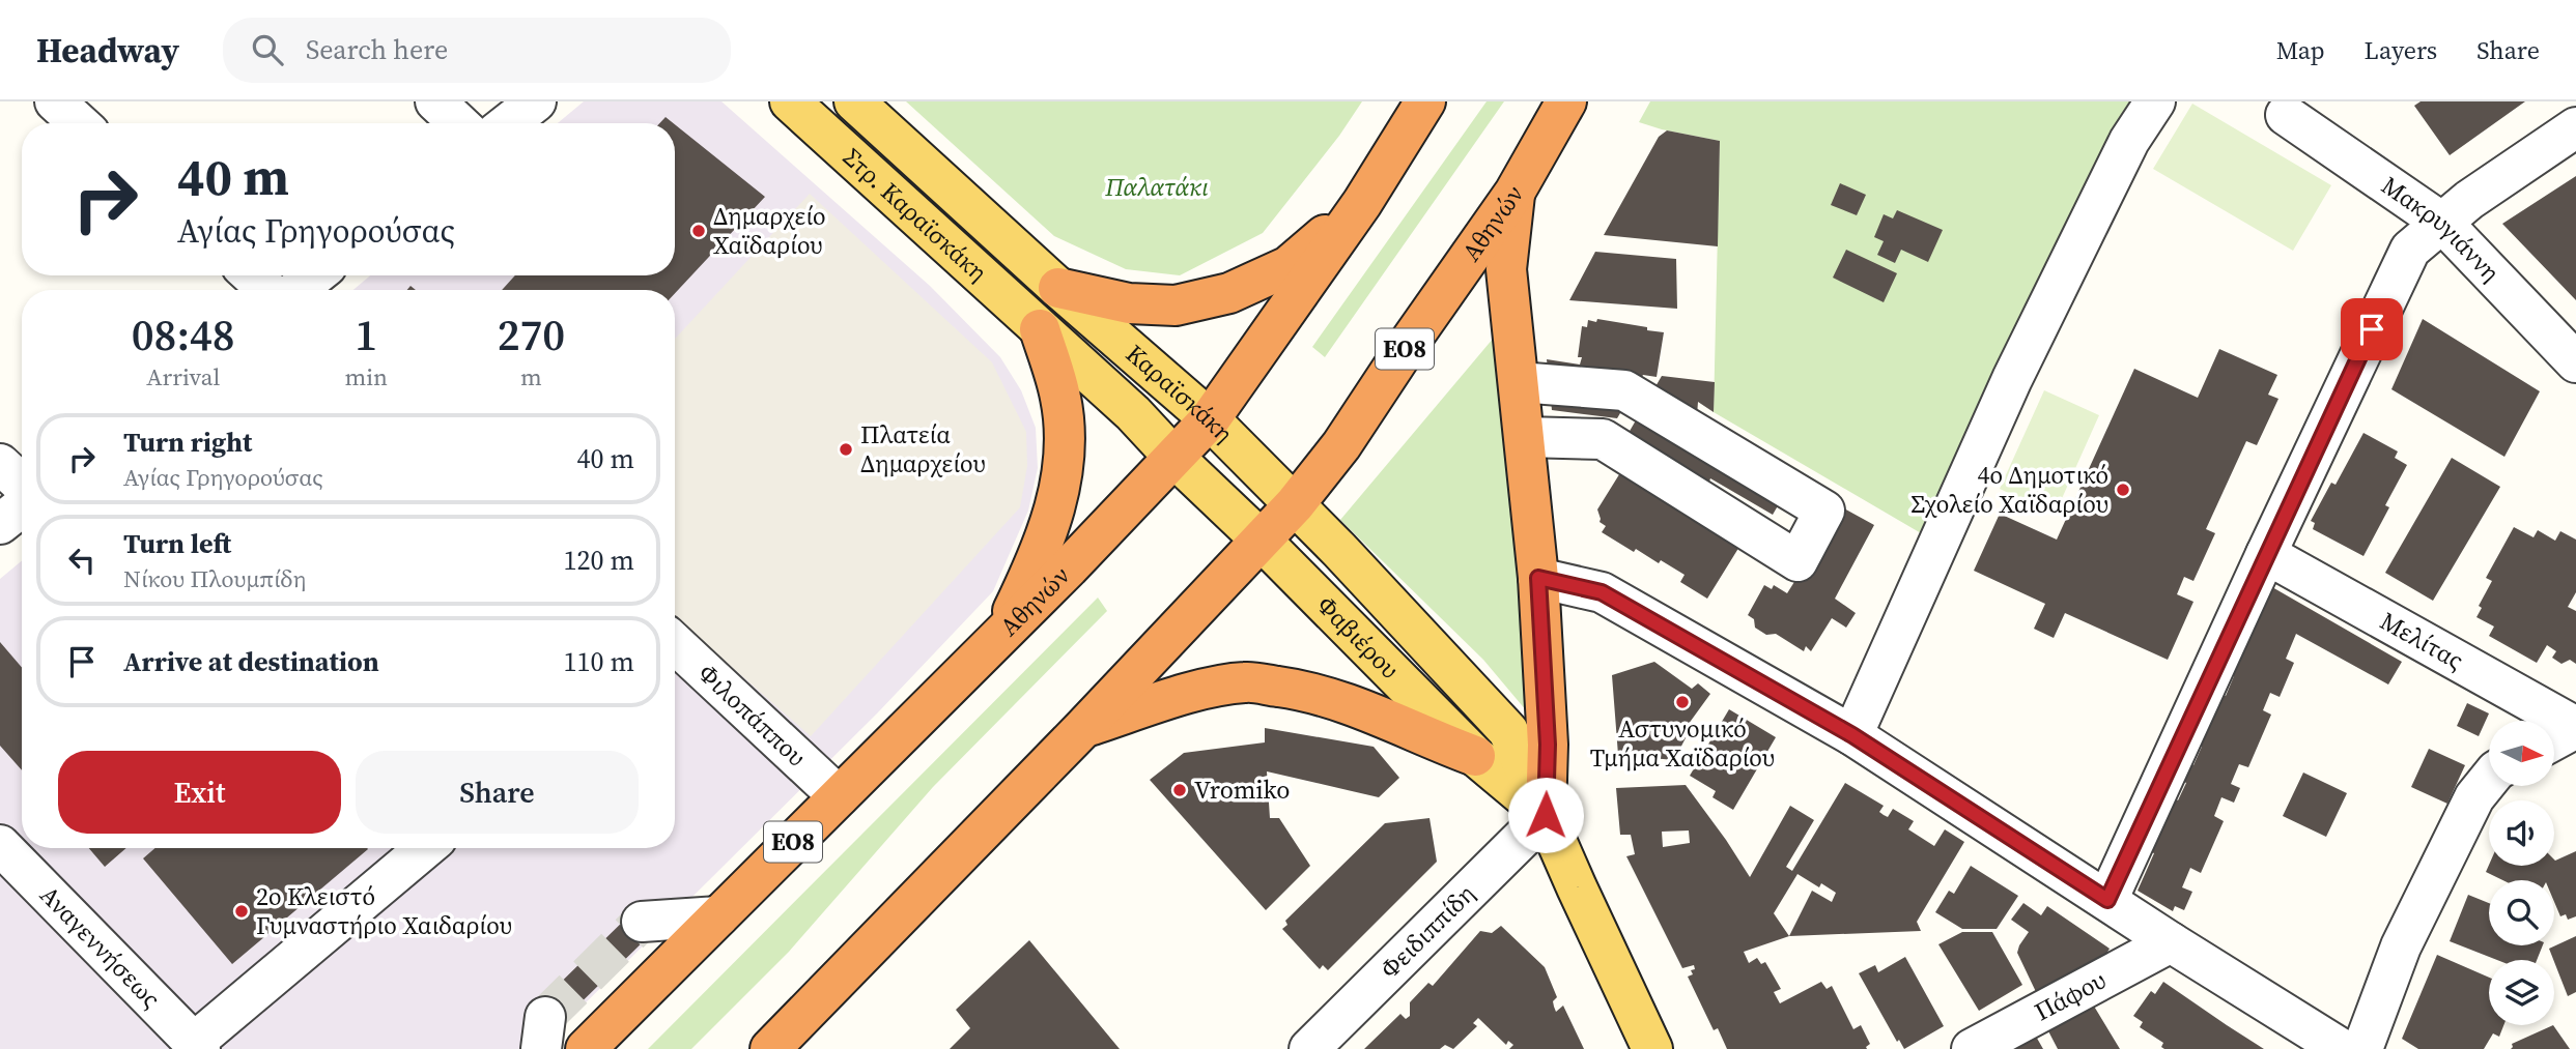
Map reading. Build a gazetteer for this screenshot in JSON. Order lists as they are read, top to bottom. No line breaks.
{"streets":{"highway":["Αθηνών","ΕΟ8"],"main road":["Στρ. Καραϊσκάκη","Καραϊσκάκη","Φαβιέρου"],"street":["Μακρυγιάννη","Μελίτας","Φιλοπάππου","Φειδιππίδη","Αναγεννήσεως","Πάφου"]},"crossings":[["Στρ. Καραϊσκάκη","Καραϊσκάκη"],["Αθηνών","Καραϊσκάκη"],["Αθηνών","Φαβιέρου"],["Αθηνών","Φιλοπάππου"],["Καραϊσκάκη","Φαβιέρου"],["Φαβιέρου","Φειδιππίδη"]],"parks":["Παλατάκι"],"places":["Δημαρχείο Χαϊδαρίου","Πλατεία Δημαρχείου","4ο Δημοτικό Σχολείο Χαϊδαρίου","Αστυνομικό Τμήμα Χαϊδαρίου","Vromiko","2ο Κλειστό Γυμναστήριο Χαιδαρίου"],"north":"right","page":{"header":"Headway","search":"Search here","nav":["Map","Layers","Share"],"turn":["40 m","Αγίας Γρηγορούσας"],"eta":["08:48","Arrival","1","min","270","m"],"list":[{"name":"Turn right","note":"Αγίας Γρηγορούσας","value":"40 m"},{"name":"Turn left","note":"Νίκου Πλουμπίδη","value":"120 m"},{"name":"Arrive at destination","value":"110 m"}],"buttons":["Exit","Share"]}}
